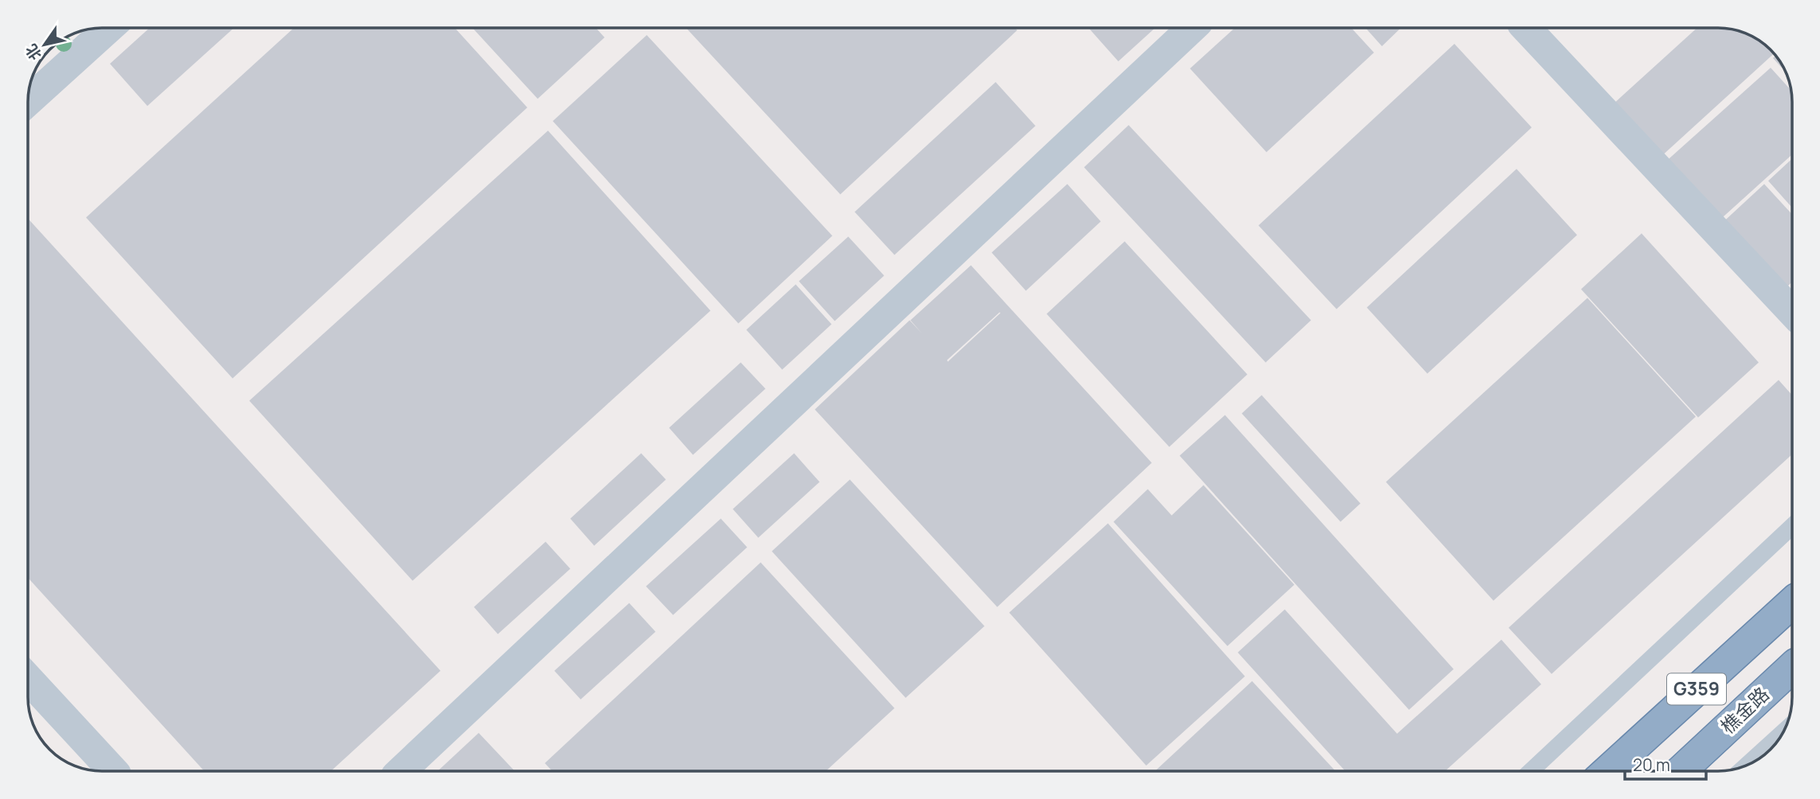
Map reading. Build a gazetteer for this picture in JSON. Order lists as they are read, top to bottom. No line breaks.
{"streets":{"highway":["G359","樵金路"]},"scale_bar":"20 m","north":"bottom left"}
